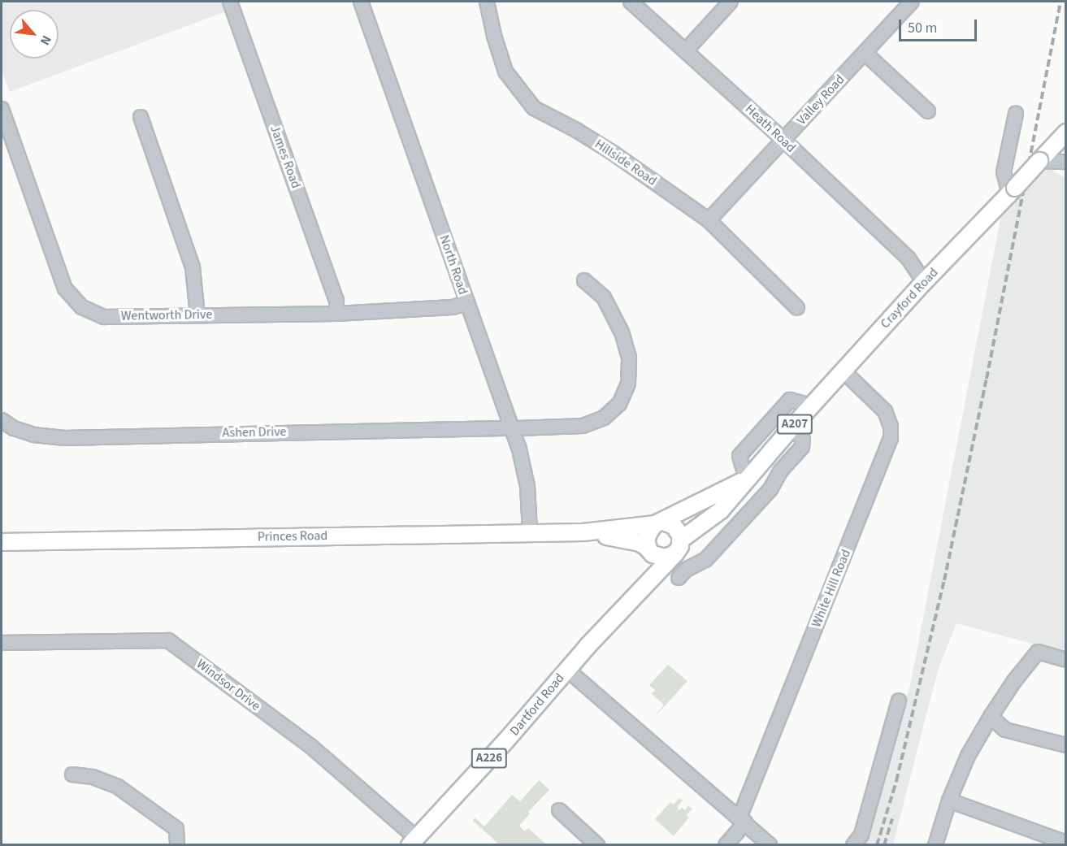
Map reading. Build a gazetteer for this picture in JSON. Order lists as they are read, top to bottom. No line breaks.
{"streets":{"main road":["Crayford Road","A207","Princes Road","Dartford Road","A226"],"street":["Valley Road","Heath Road","James Road","Hillside Road","North Road","Wentworth Drive","Ashen Drive","White Hill Road","Windsor Drive"]},"crossings":[["Valley Road","Heath Road"],["Valley Road","Hillside Road"],["Heath Road","Crayford Road"],["James Road","Wentworth Drive"],["North Road","Wentworth Drive"],["North Road","Ashen Drive"],["North Road","Princes Road"],["Crayford Road","Princes Road"],["Crayford Road","White Hill Road"],["Crayford Road","Dartford Road"],["Princes Road","Dartford Road"],["Windsor Drive","Dartford Road"]],"scale_bar":"50 m","north":"bottom right"}
